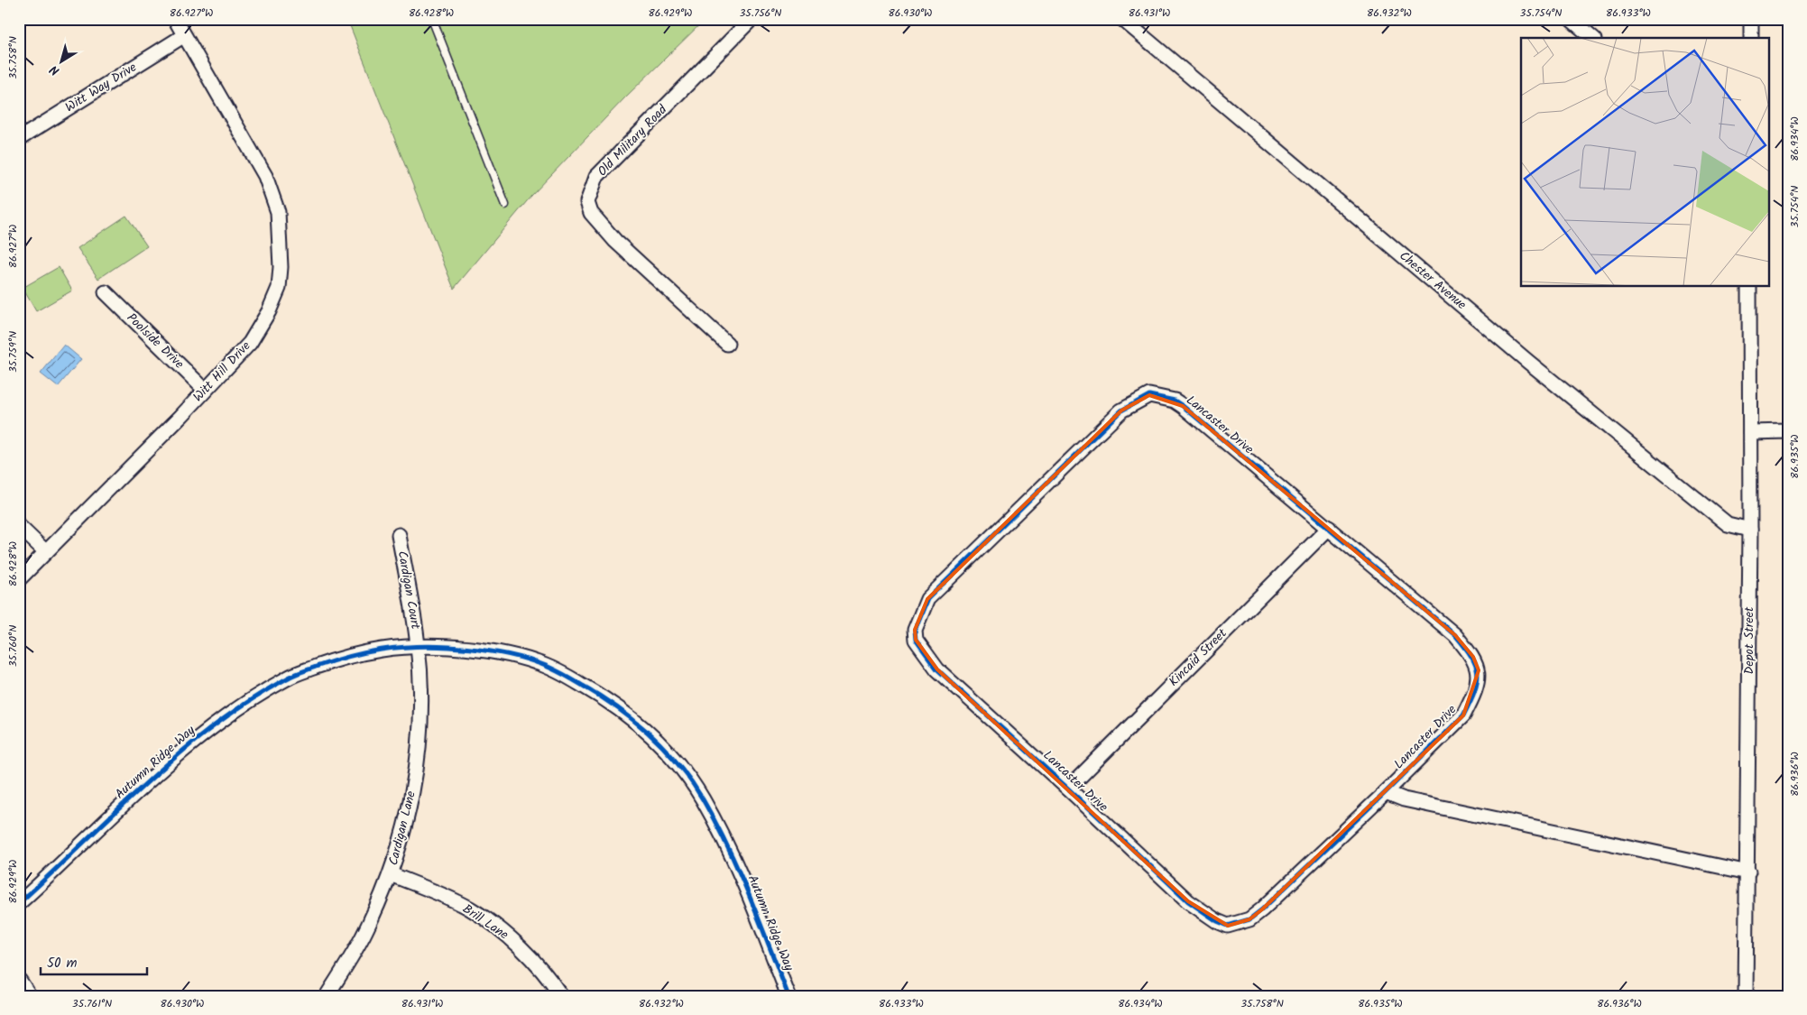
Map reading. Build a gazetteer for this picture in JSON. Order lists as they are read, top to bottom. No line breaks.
{"streets":{"street":["Witt Way Drive","Old Military Road","Chester Avenue","Poolside Drive","Witt Hill Drive","Lancaster Drive","Cardigan Court","Depot Street","Kincaid Street","Autumn Ridge Way","Cardigan Lane","Brill Lane"]},"crossings":[["Witt Way Drive","Witt Hill Drive"],["Chester Avenue","Depot Street"],["Poolside Drive","Witt Hill Drive"],["Lancaster Drive","Kincaid Street"],["Cardigan Court","Autumn Ridge Way"],["Cardigan Court","Cardigan Lane"],["Autumn Ridge Way","Cardigan Lane"],["Cardigan Lane","Brill Lane"]],"scale_bar":"50 m","north":"bottom left","coordinates":["86.927°W","86.928°W","86.929°W","35.756°N","86.930°W","86.931°W","86.932°W","35.754°N","86.933°W","35.758°N","86.934°W","35.759°N","86.935°W","35.760°N","86.936°W","35.761°N"]}
